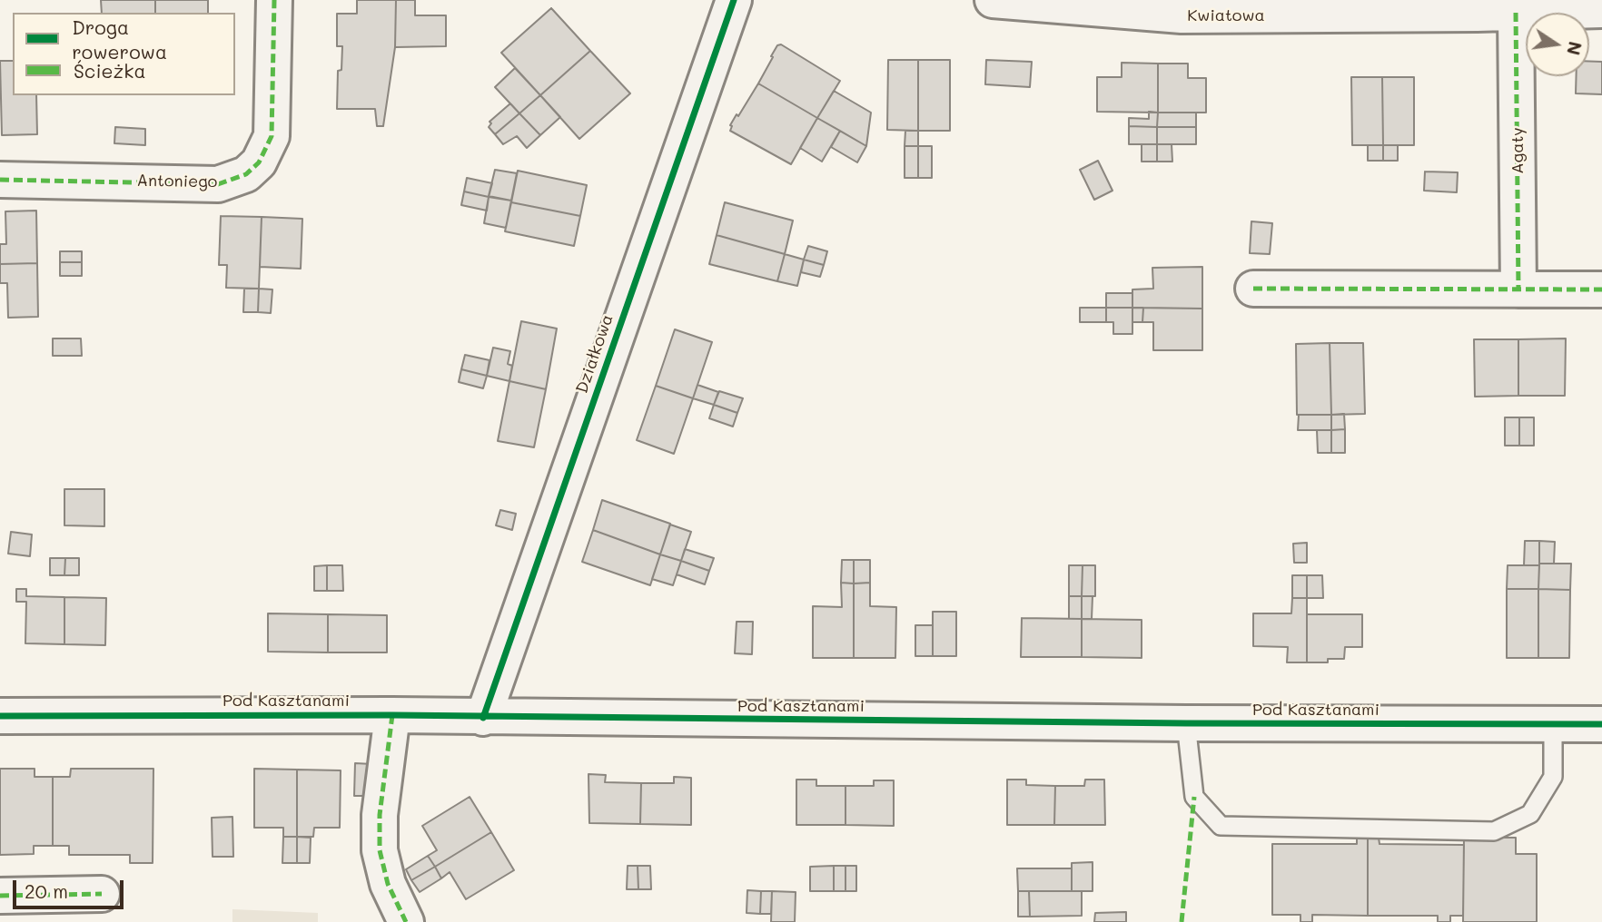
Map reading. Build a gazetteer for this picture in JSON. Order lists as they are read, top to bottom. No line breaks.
{"streets":{"street":["Kwiatowa","Agaty","Antoniego","Działkowa","Pod Kasztanami"]},"crossings":[["Kwiatowa","Agaty"],["Działkowa","Pod Kasztanami"]],"legend":["Droga rowerowa","Ścieżka"],"scale_bar":"20 m","north":"right"}
